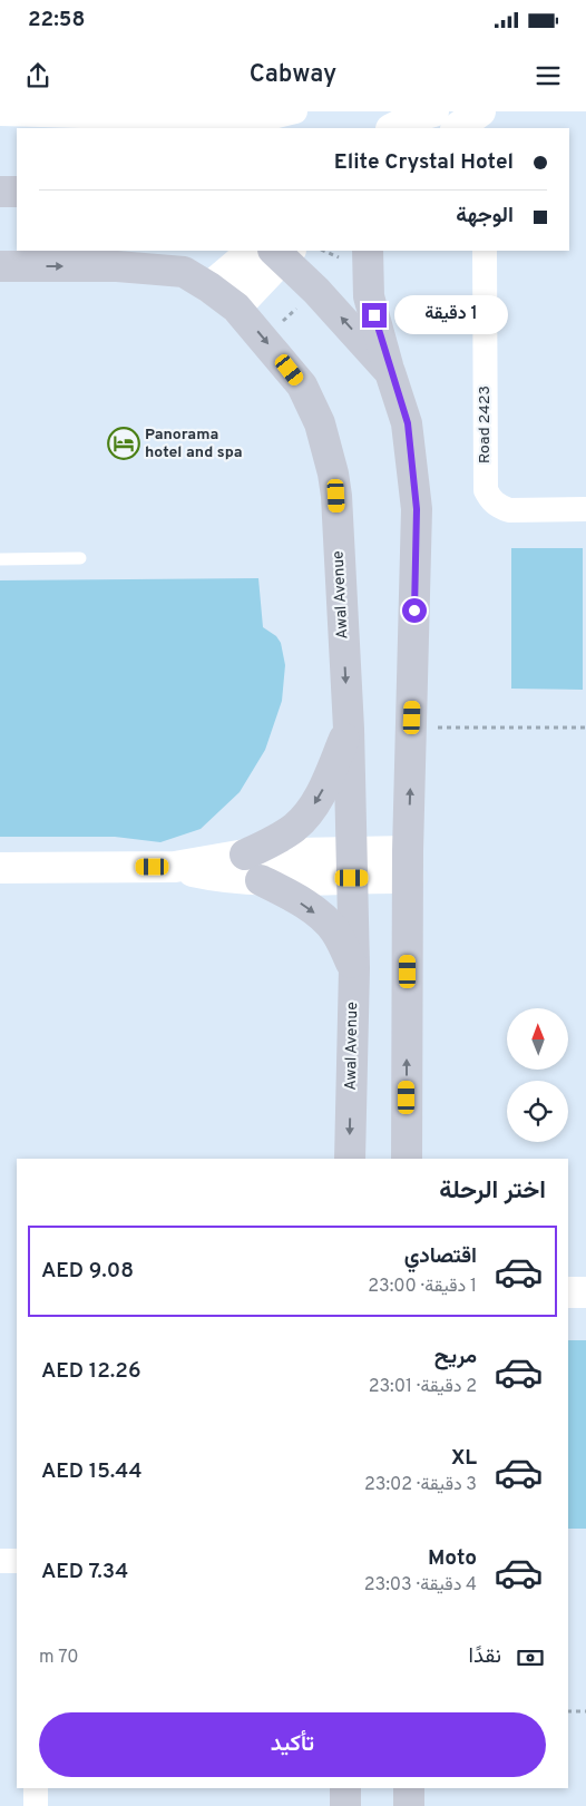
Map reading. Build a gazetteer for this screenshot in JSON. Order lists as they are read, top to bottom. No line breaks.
{"streets":{"main road":["Awal Avenue"],"street":["Road 2423"]},"places":{"hotel":["Panorama hotel and spa"]},"north":"top","page":{"status":"22:58","header":"Cabway","banner":["Elite Crystal Hotel","الوجهة"],"bubble":"1 دقيقة","heading":"اختر الرحلة","list":[{"name":"اقتصادي","note":"1 دقيقة · 23:00","value":"AED 9.08"},{"name":"مريح","note":"2 دقيقة · 23:01","value":"AED 12.26"},{"name":"XL","note":"3 دقيقة · 23:02","value":"AED 15.44"},{"name":"Moto","note":"4 دقيقة · 23:03","value":"AED 7.34"}],"pay":["نقدًا","70 m"],"buttons":"تأكيد"}}
